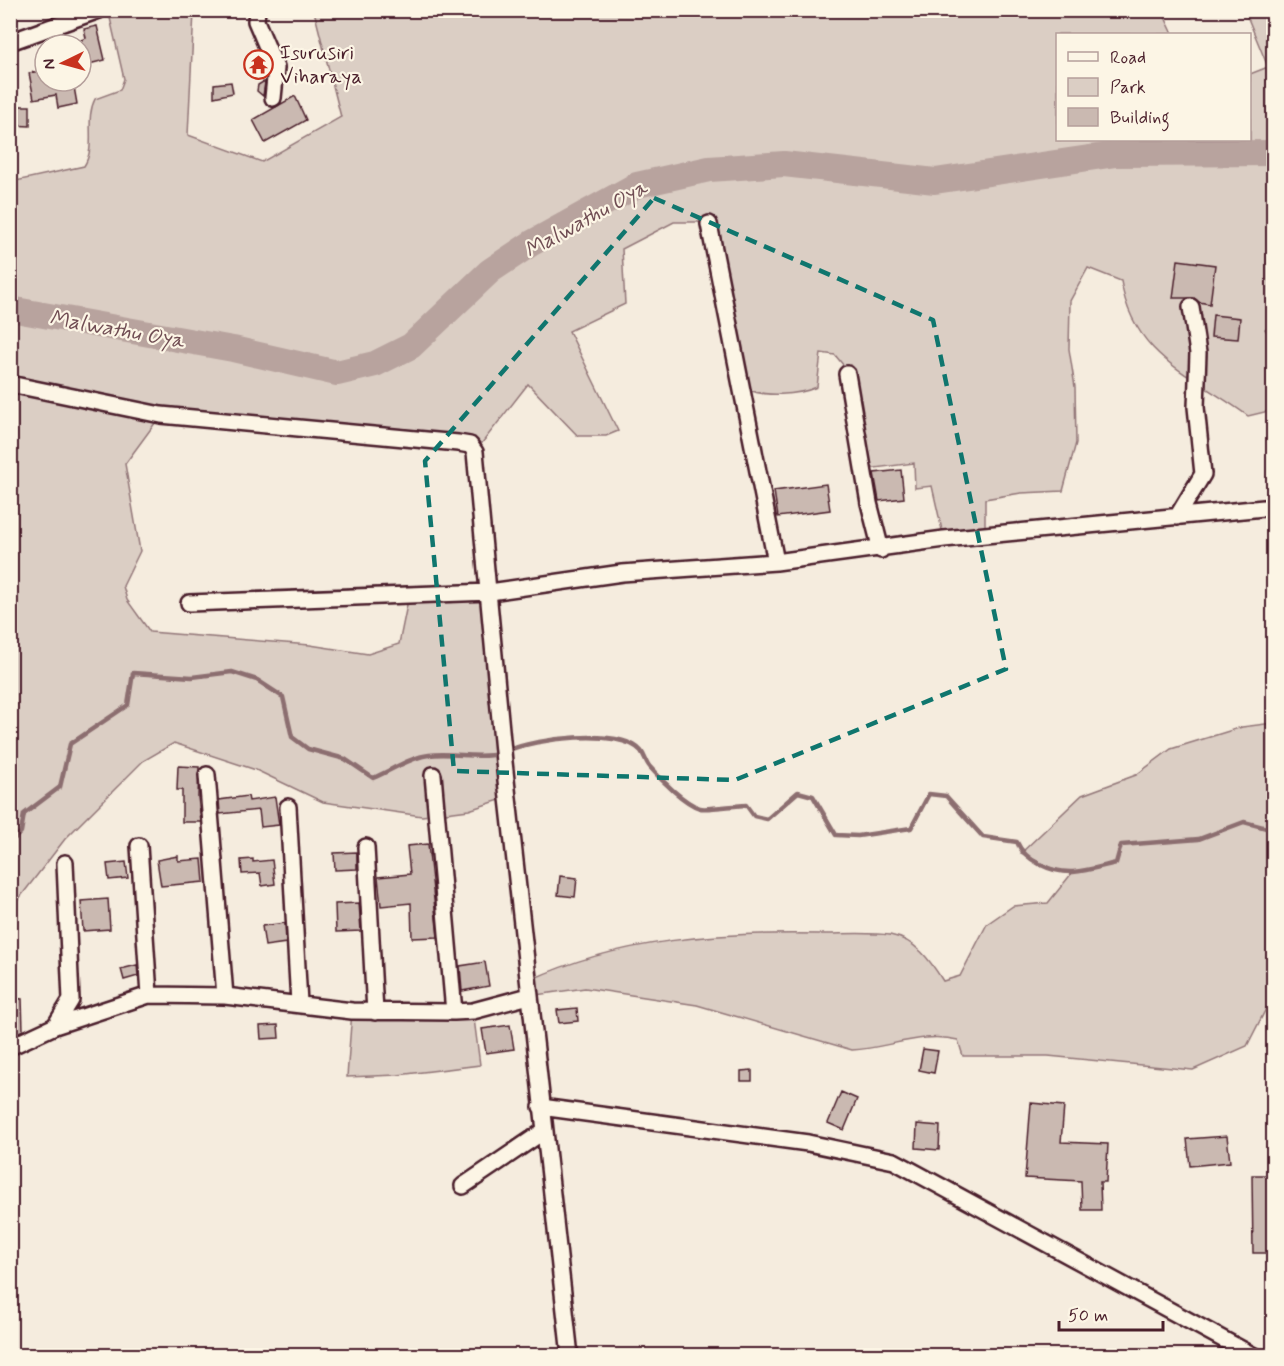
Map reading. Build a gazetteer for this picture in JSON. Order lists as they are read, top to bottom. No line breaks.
{"water":["Malwathu Oya"],"places":{"temple":["Isurusiri Viharaya"]},"legend":["Road","Park","Building"],"scale_bar":"50 m","north":"left"}
